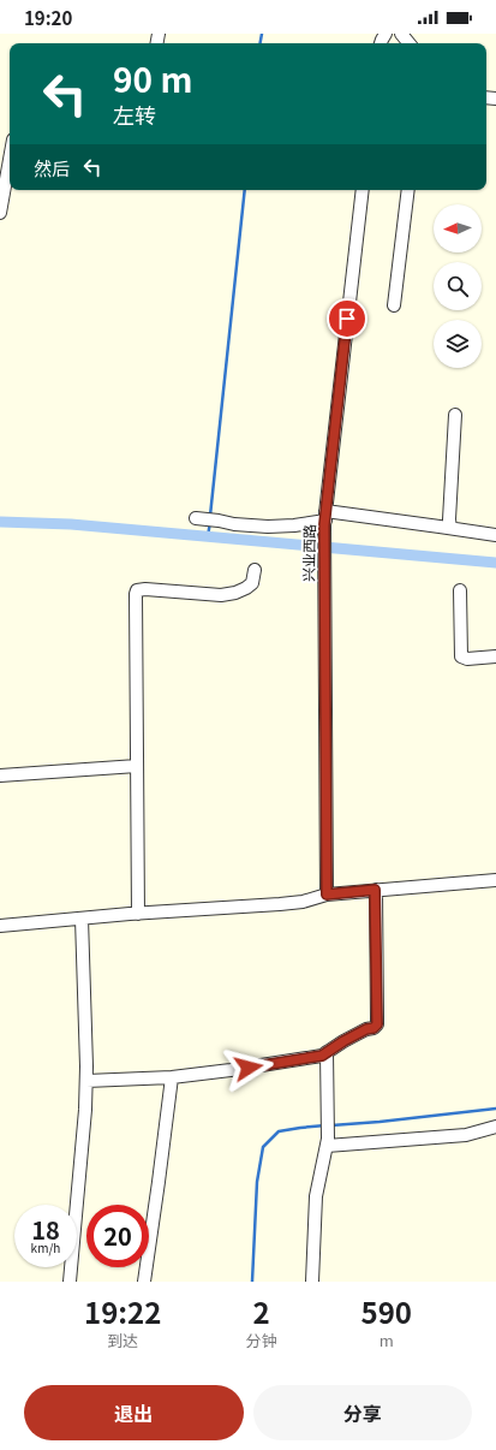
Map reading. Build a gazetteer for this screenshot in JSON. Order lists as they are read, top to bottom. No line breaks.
{"streets":{"street":["兴业西路"]},"north":"left","page":{"status":"19:20","turn":["90 m","左转"],"then":"然后","speed":"18 km/h","limit":"20","eta":["19:22","到达","2","分钟","590","m"],"buttons":["退出","分享"]}}
